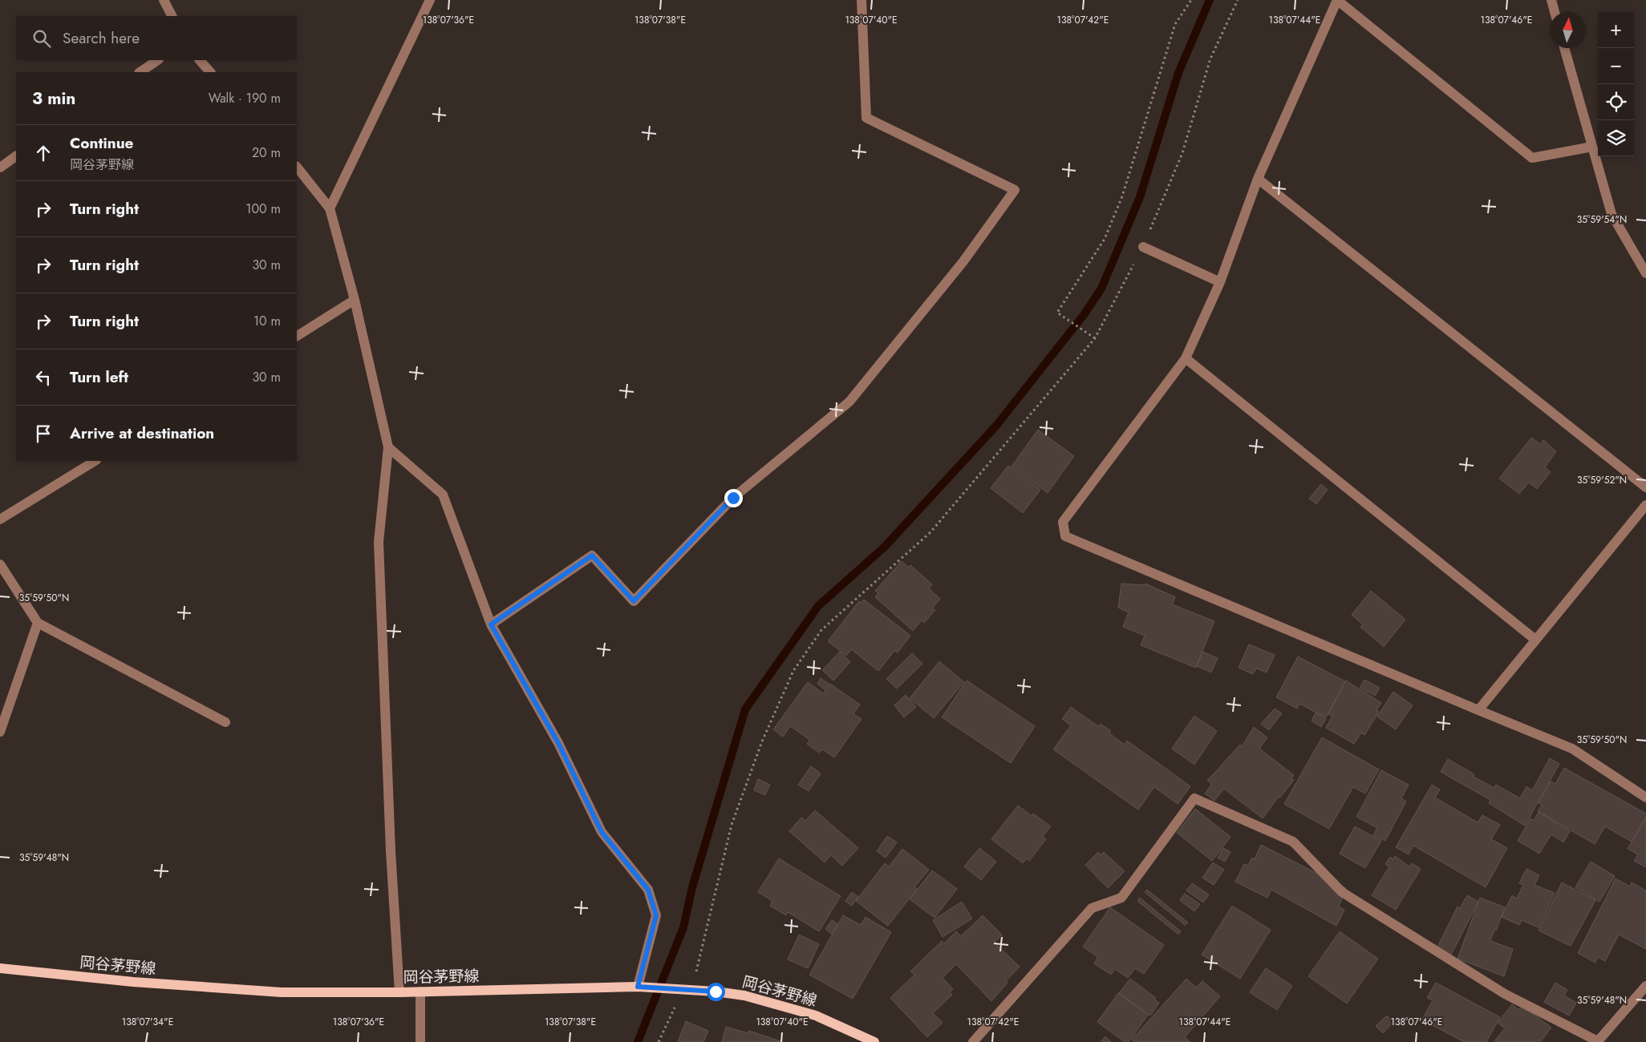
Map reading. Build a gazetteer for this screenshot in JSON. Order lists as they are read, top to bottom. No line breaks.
{"streets":{"main road":["岡谷茅野線"]},"north":"top","page":{"map_buttons":["+","−"],"search":"Search here","heading":["3 min","Walk · 190 m"],"list":[["Continue","岡谷茅野線","20 m"],["Turn right","100 m"],["Turn right","30 m"],["Turn right","10 m"],["Turn left","30 m"],"Arrive at destination"]},"coordinates":["138°07'36\"E","138°07'38\"E","138°07'40\"E","138°07'42\"E","138°07'44\"E","138°07'46\"E","35°59'54\"N","35°59'52\"N","35°59'50\"N","35°59'48\"N","138°07'34\"E"]}
